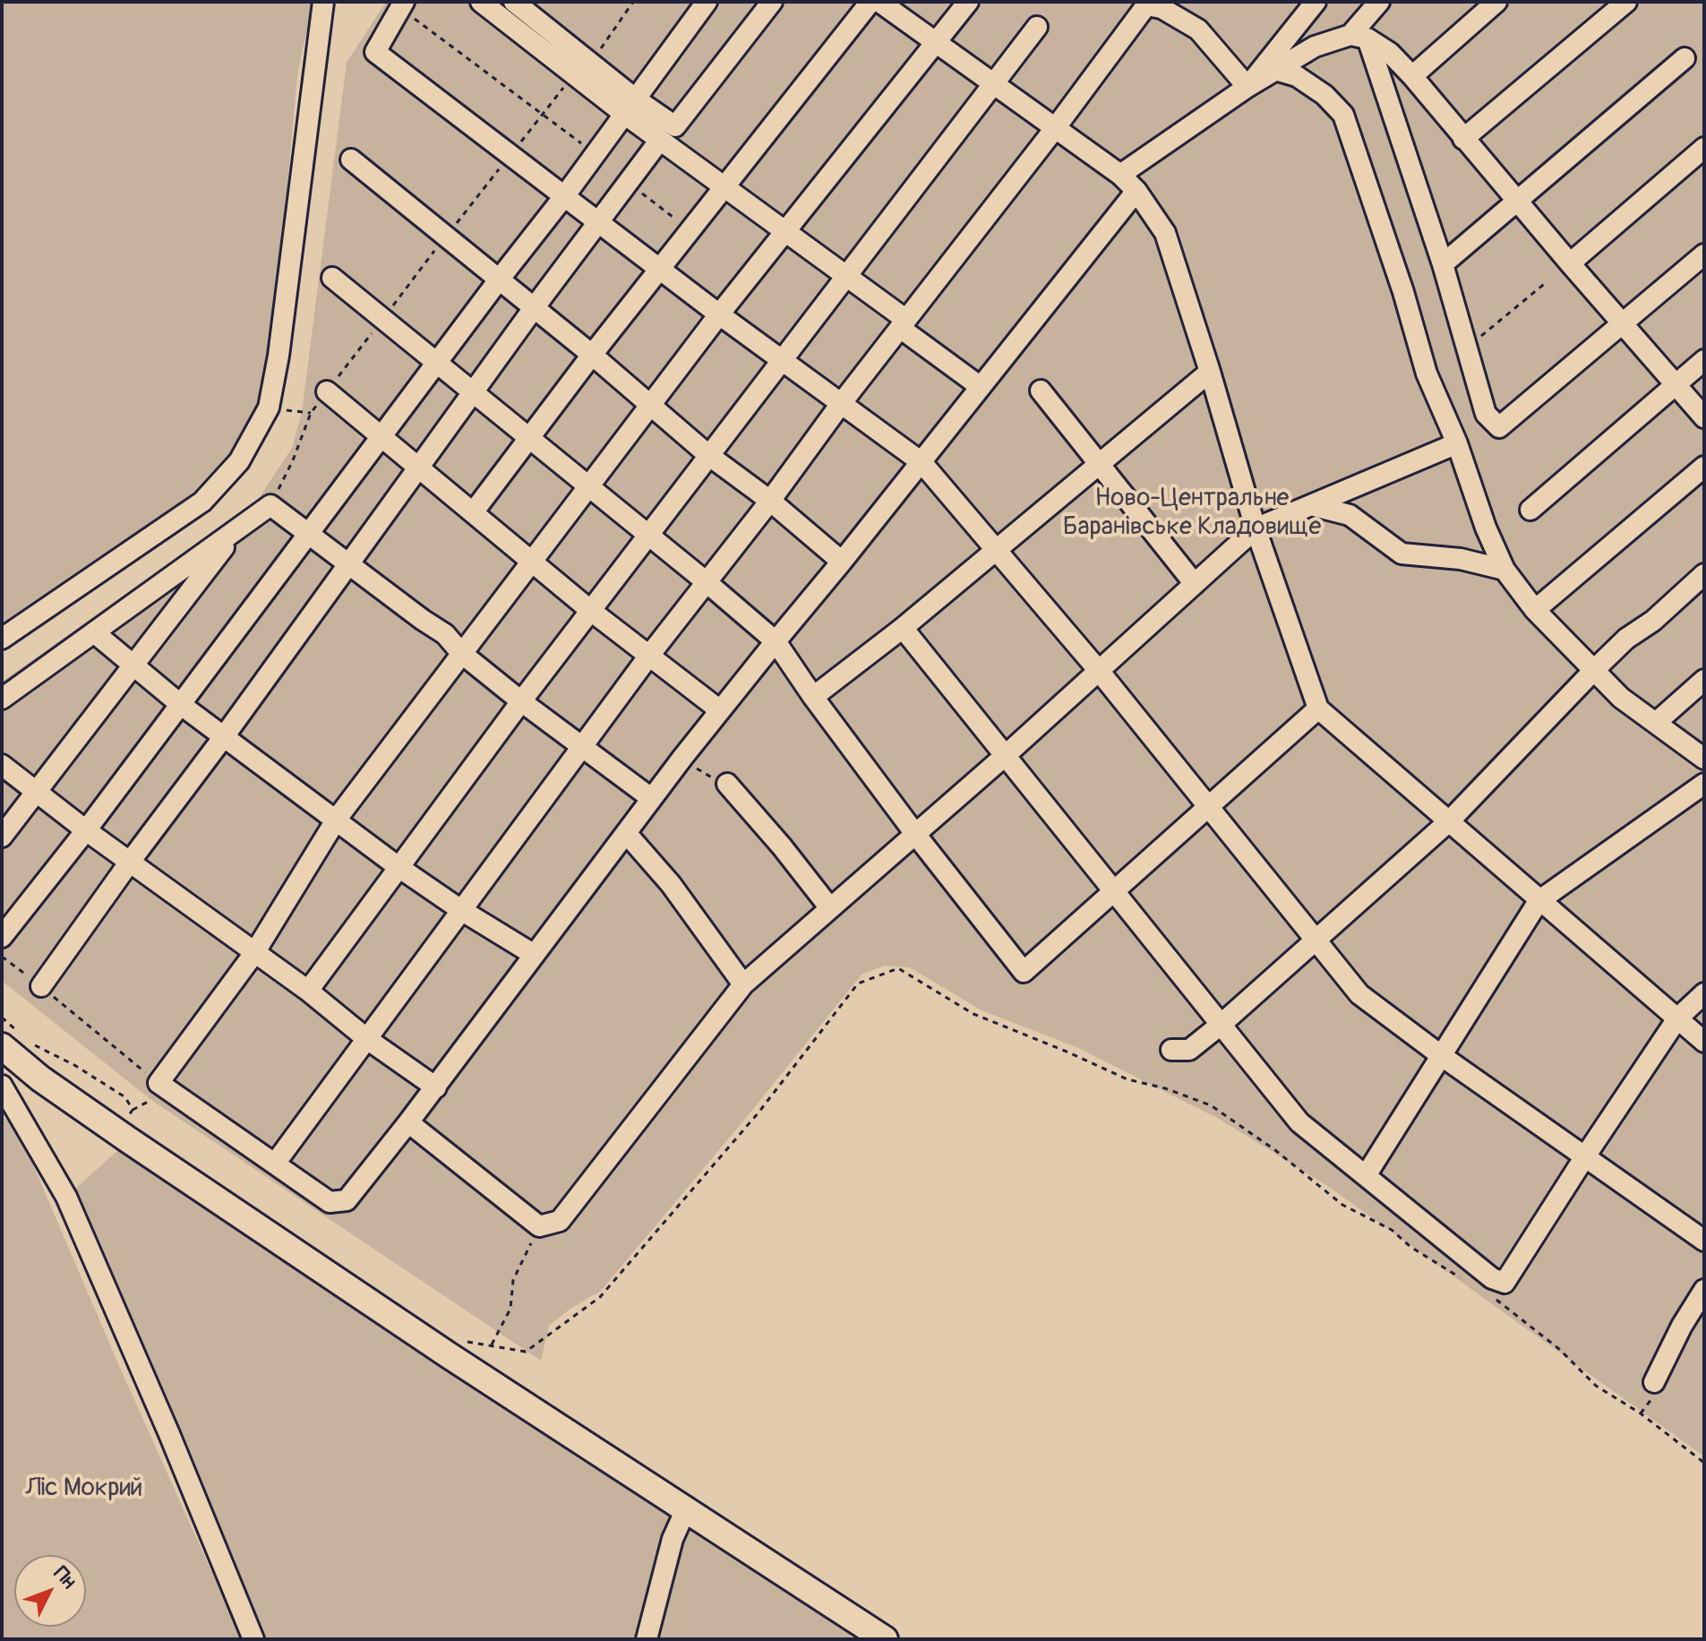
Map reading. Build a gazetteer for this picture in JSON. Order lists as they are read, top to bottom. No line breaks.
{"parks":["Ново-Центральне Баранівське Кладовище","Ліс Мокрий"],"north":"top right"}
